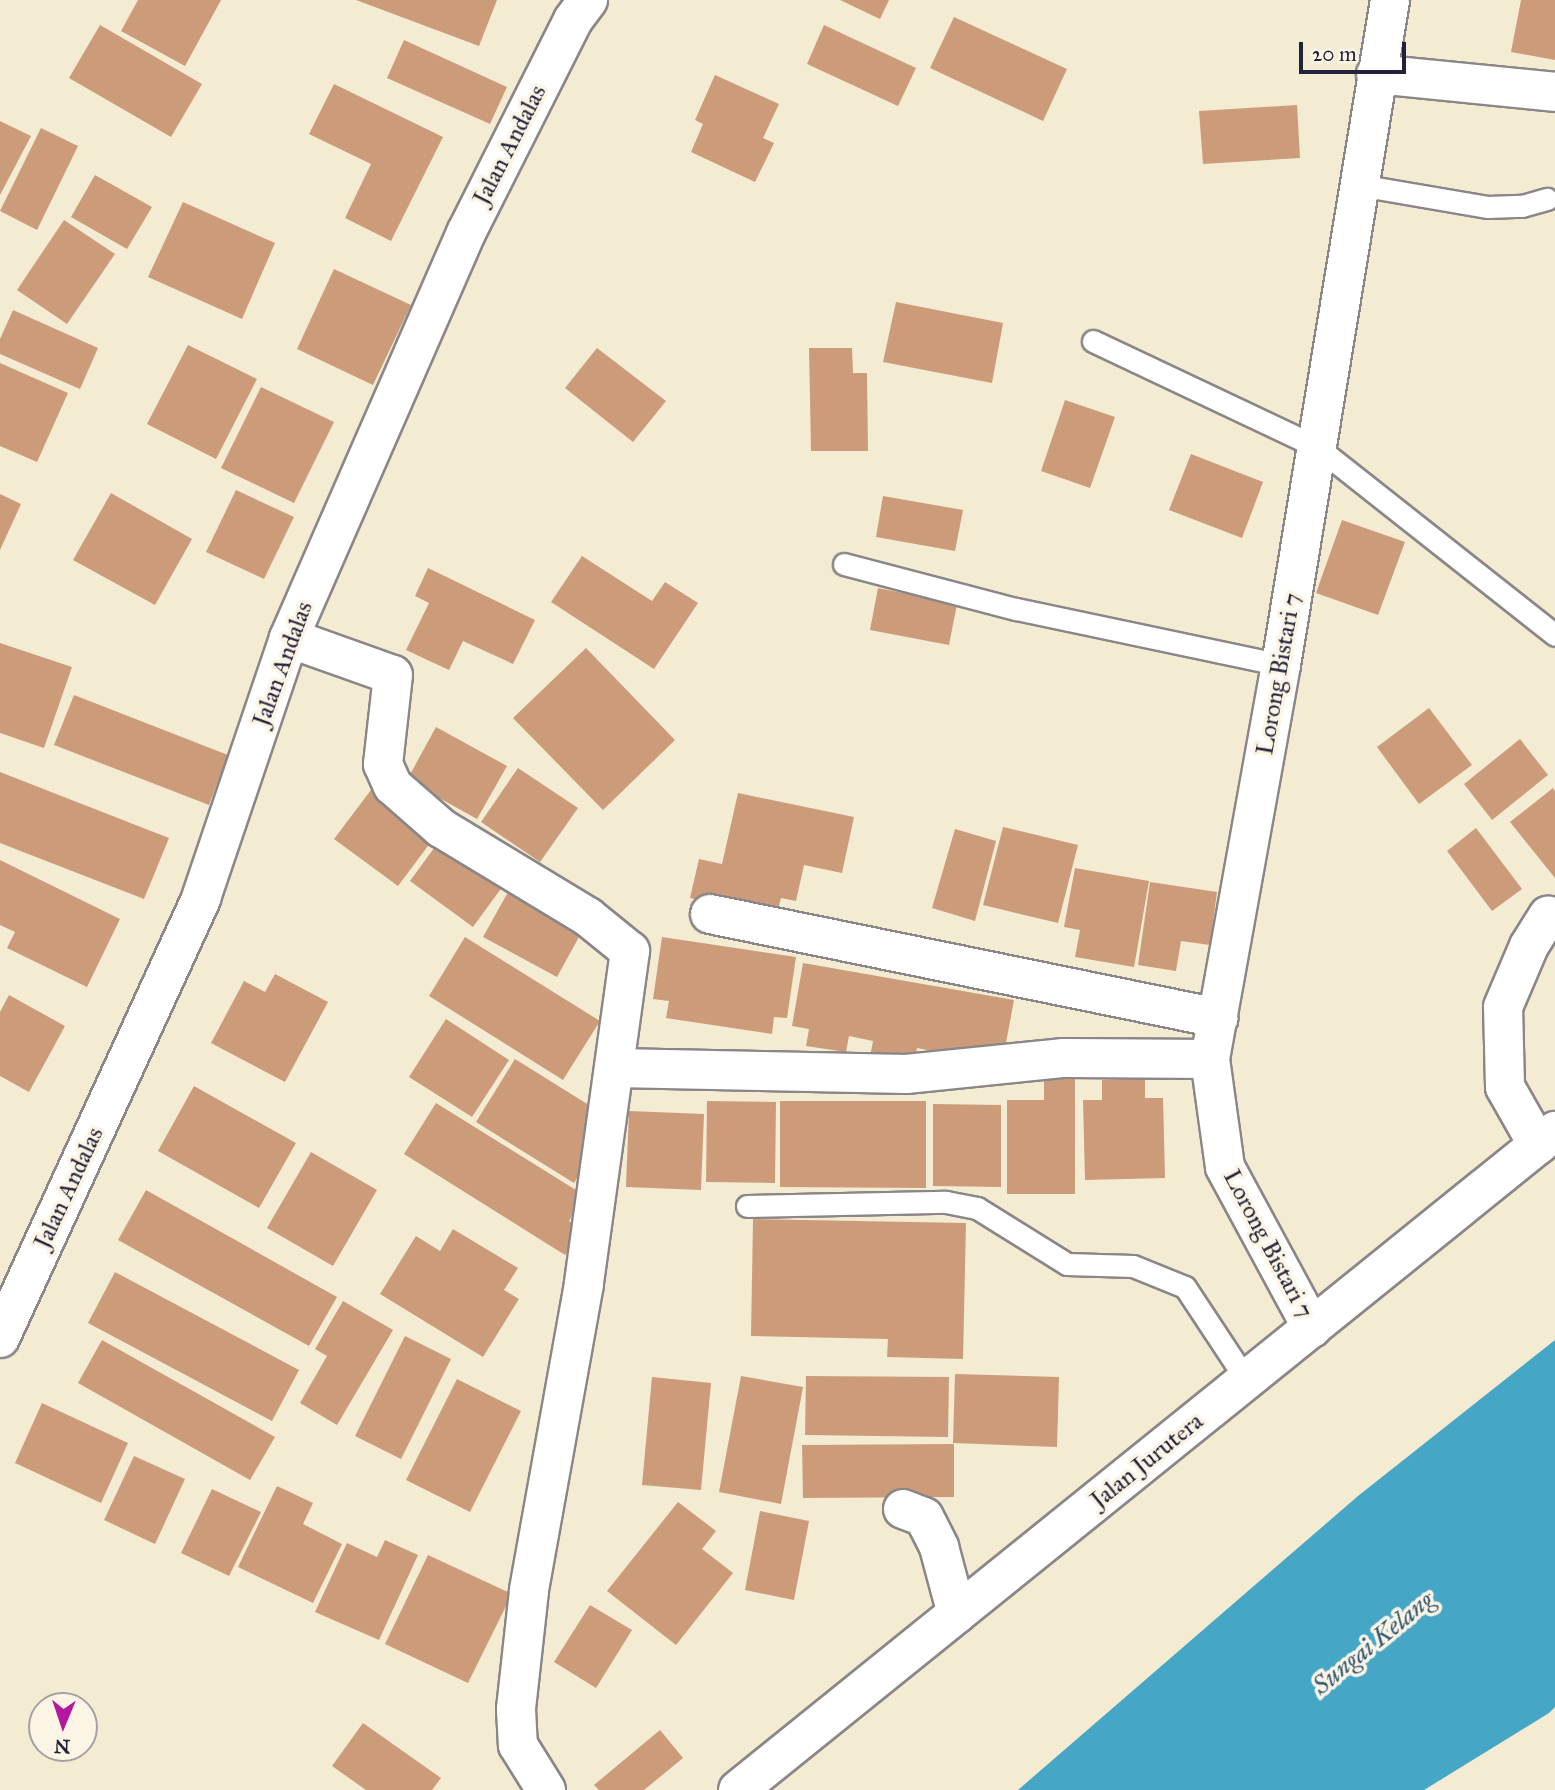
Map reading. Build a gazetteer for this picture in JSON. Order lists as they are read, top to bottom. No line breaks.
{"streets":{"street":["Jalan Andalas","Lorong Bistari 7","Jalan Jurutera"]},"crossings":[["Lorong Bistari 7","Jalan Jurutera"]],"water":["Sungai Kelang"],"scale_bar":"20 m","north":"bottom"}
